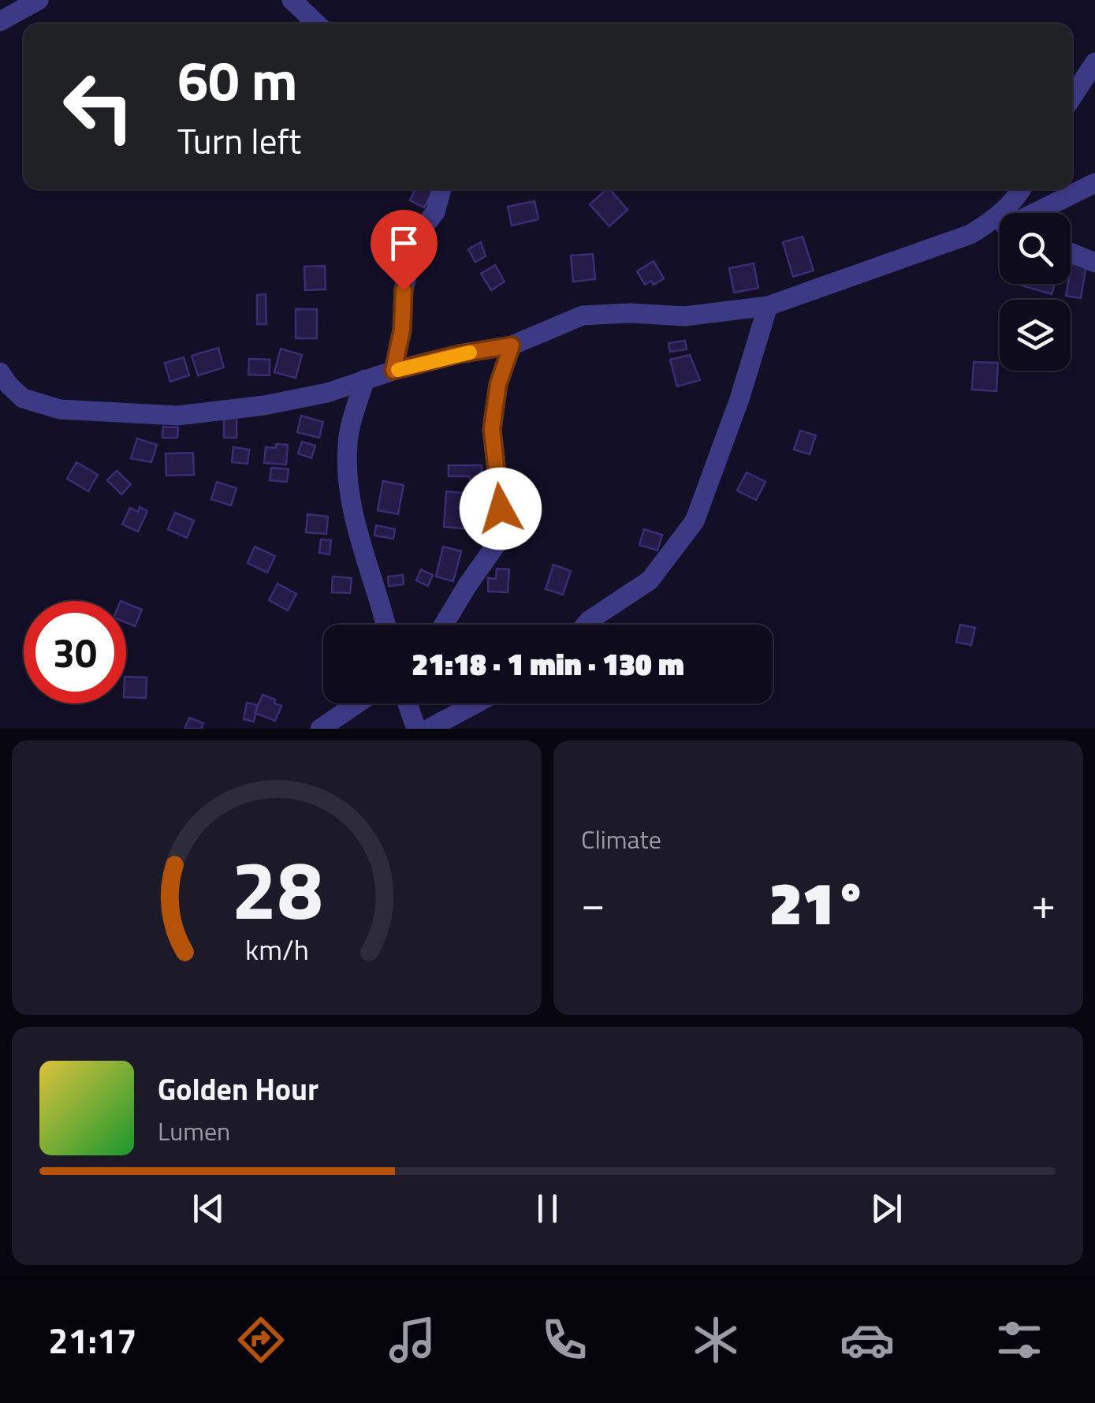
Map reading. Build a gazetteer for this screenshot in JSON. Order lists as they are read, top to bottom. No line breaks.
{"page":{"turn":["60 m","Turn left"],"limit":"30","trip":"21:18 · 1 min · 130 m","tile":"Climate","heat":["−","21°","+"],"song":["Golden Hour","Lumen"],"tabs":"21:17","gauge":["28","km/h"]}}
